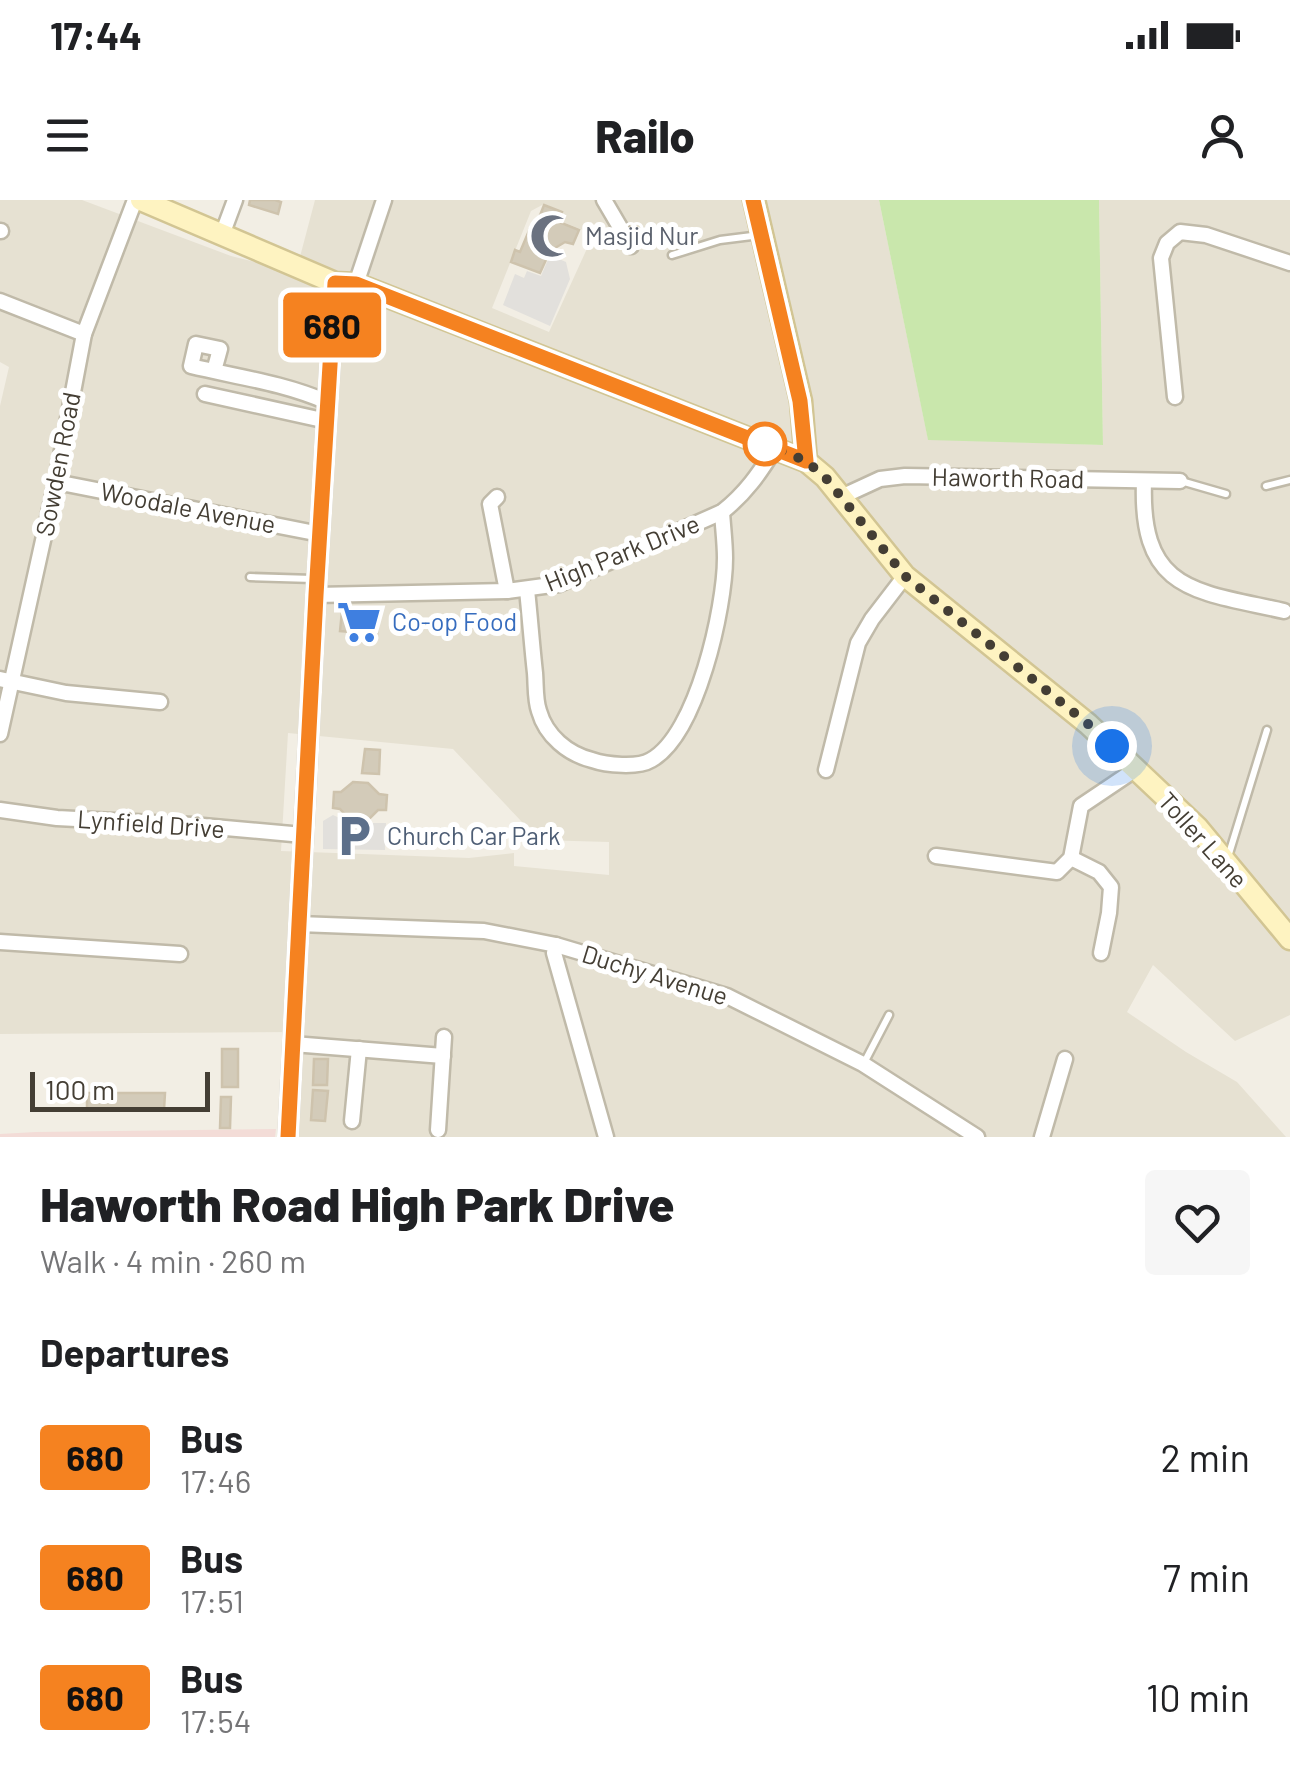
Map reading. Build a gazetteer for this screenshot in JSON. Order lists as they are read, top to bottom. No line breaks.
{"streets":{"main road":["Toller Lane"],"street":["Sowden Road","Haworth Road","Woodale Avenue","High Park Drive","Lynfield Drive","Duchy Avenue"]},"crossings":[["Sowden Road","Woodale Avenue"],["Haworth Road","Toller Lane"]],"places":{"mosque":["Masjid Nur"],"supermarket":["Co-op Food"],"parking":["Church Car Park"]},"lines":["bus line 680"],"scale_bar":"100 m","page":{"status":"17:44","header":"Railo","on_map":"680","scale":"100 m","heading":[["Haworth Road High Park Drive","Walk · 4 min · 260 m"],"Departures"],"list":[{"mark":"680","name":"Bus","note":"17:46","value":"2 min"},{"mark":"680","name":"Bus","note":"17:51","value":"7 min"},{"mark":"680","name":"Bus","note":"17:54","value":"10 min"}]}}
